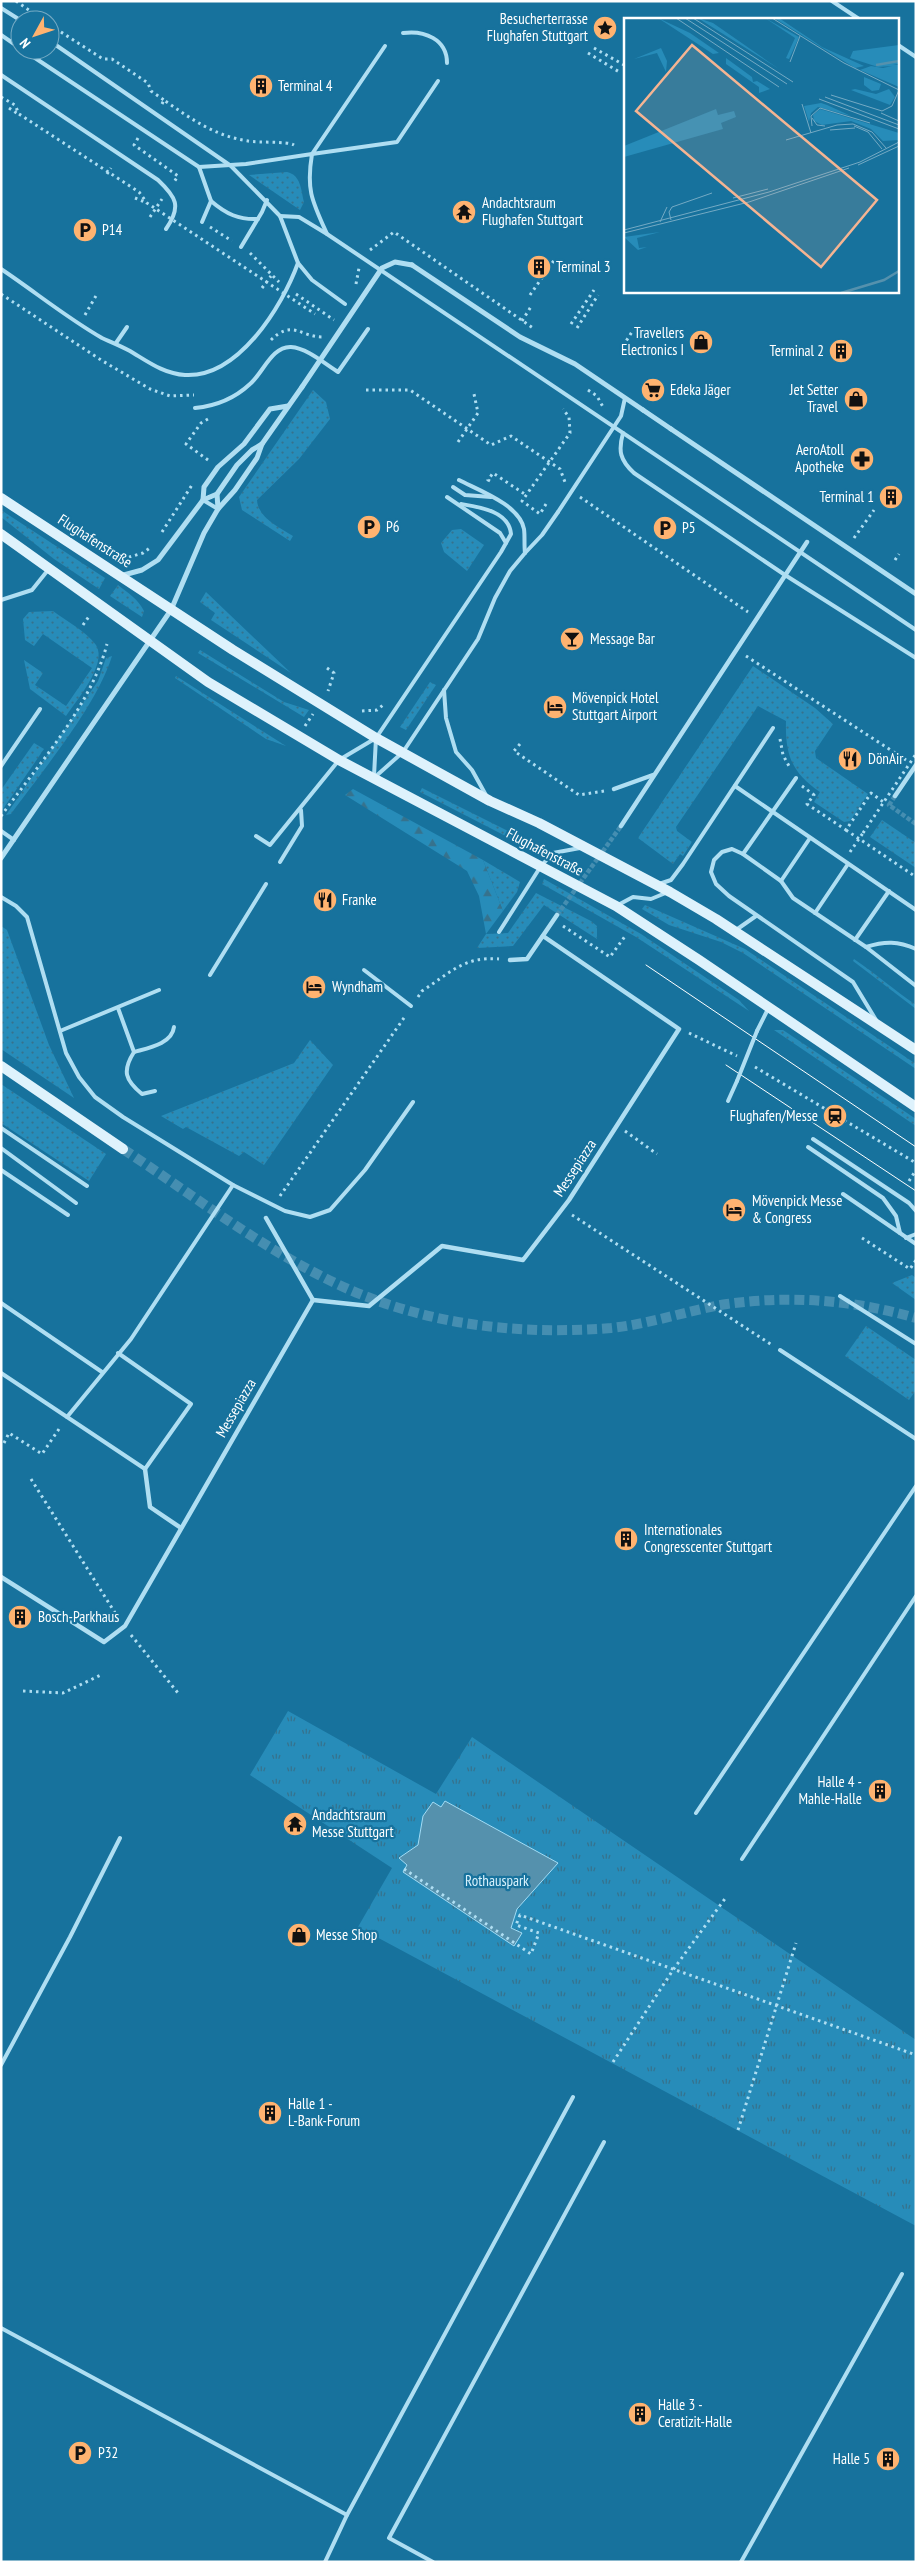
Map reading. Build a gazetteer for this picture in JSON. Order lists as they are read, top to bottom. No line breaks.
{"streets":{"main road":["Flughafenstraße"],"street":["Messepiazza"]},"parks":["Rothauspark"],"places":{"place":["Besucherterrasse Flughafen Stuttgart"],"building":["Terminal 4","Terminal 3","Terminal 2","Terminal 1","Internationales Congresscenter Stuttgart","Bosch-Parkhaus","Halle 4 - Mahle-Halle","Halle 1 - L-Bank-Forum","Halle 3 - Ceratizit-Halle","Halle 5"],"temple":["Andachtsraum Flughafen Stuttgart","Andachtsraum Messe Stuttgart"],"parking":["P14","P6","P5","P32"],"shop":["Travellers Electronics I","Jet Setter Travel","Messe Shop"],"supermarket":["Edeka Jäger"],"pharmacy":["AeroAtoll Apotheke"],"bar":["Message Bar"],"hotel":["Mövenpick Hotel Stuttgart Airport","Wyndham","Mövenpick Messe & Congress"],"restaurant":["DönAir","Franke"],"station":["Flughafen/Messe"]},"north":"bottom left"}
